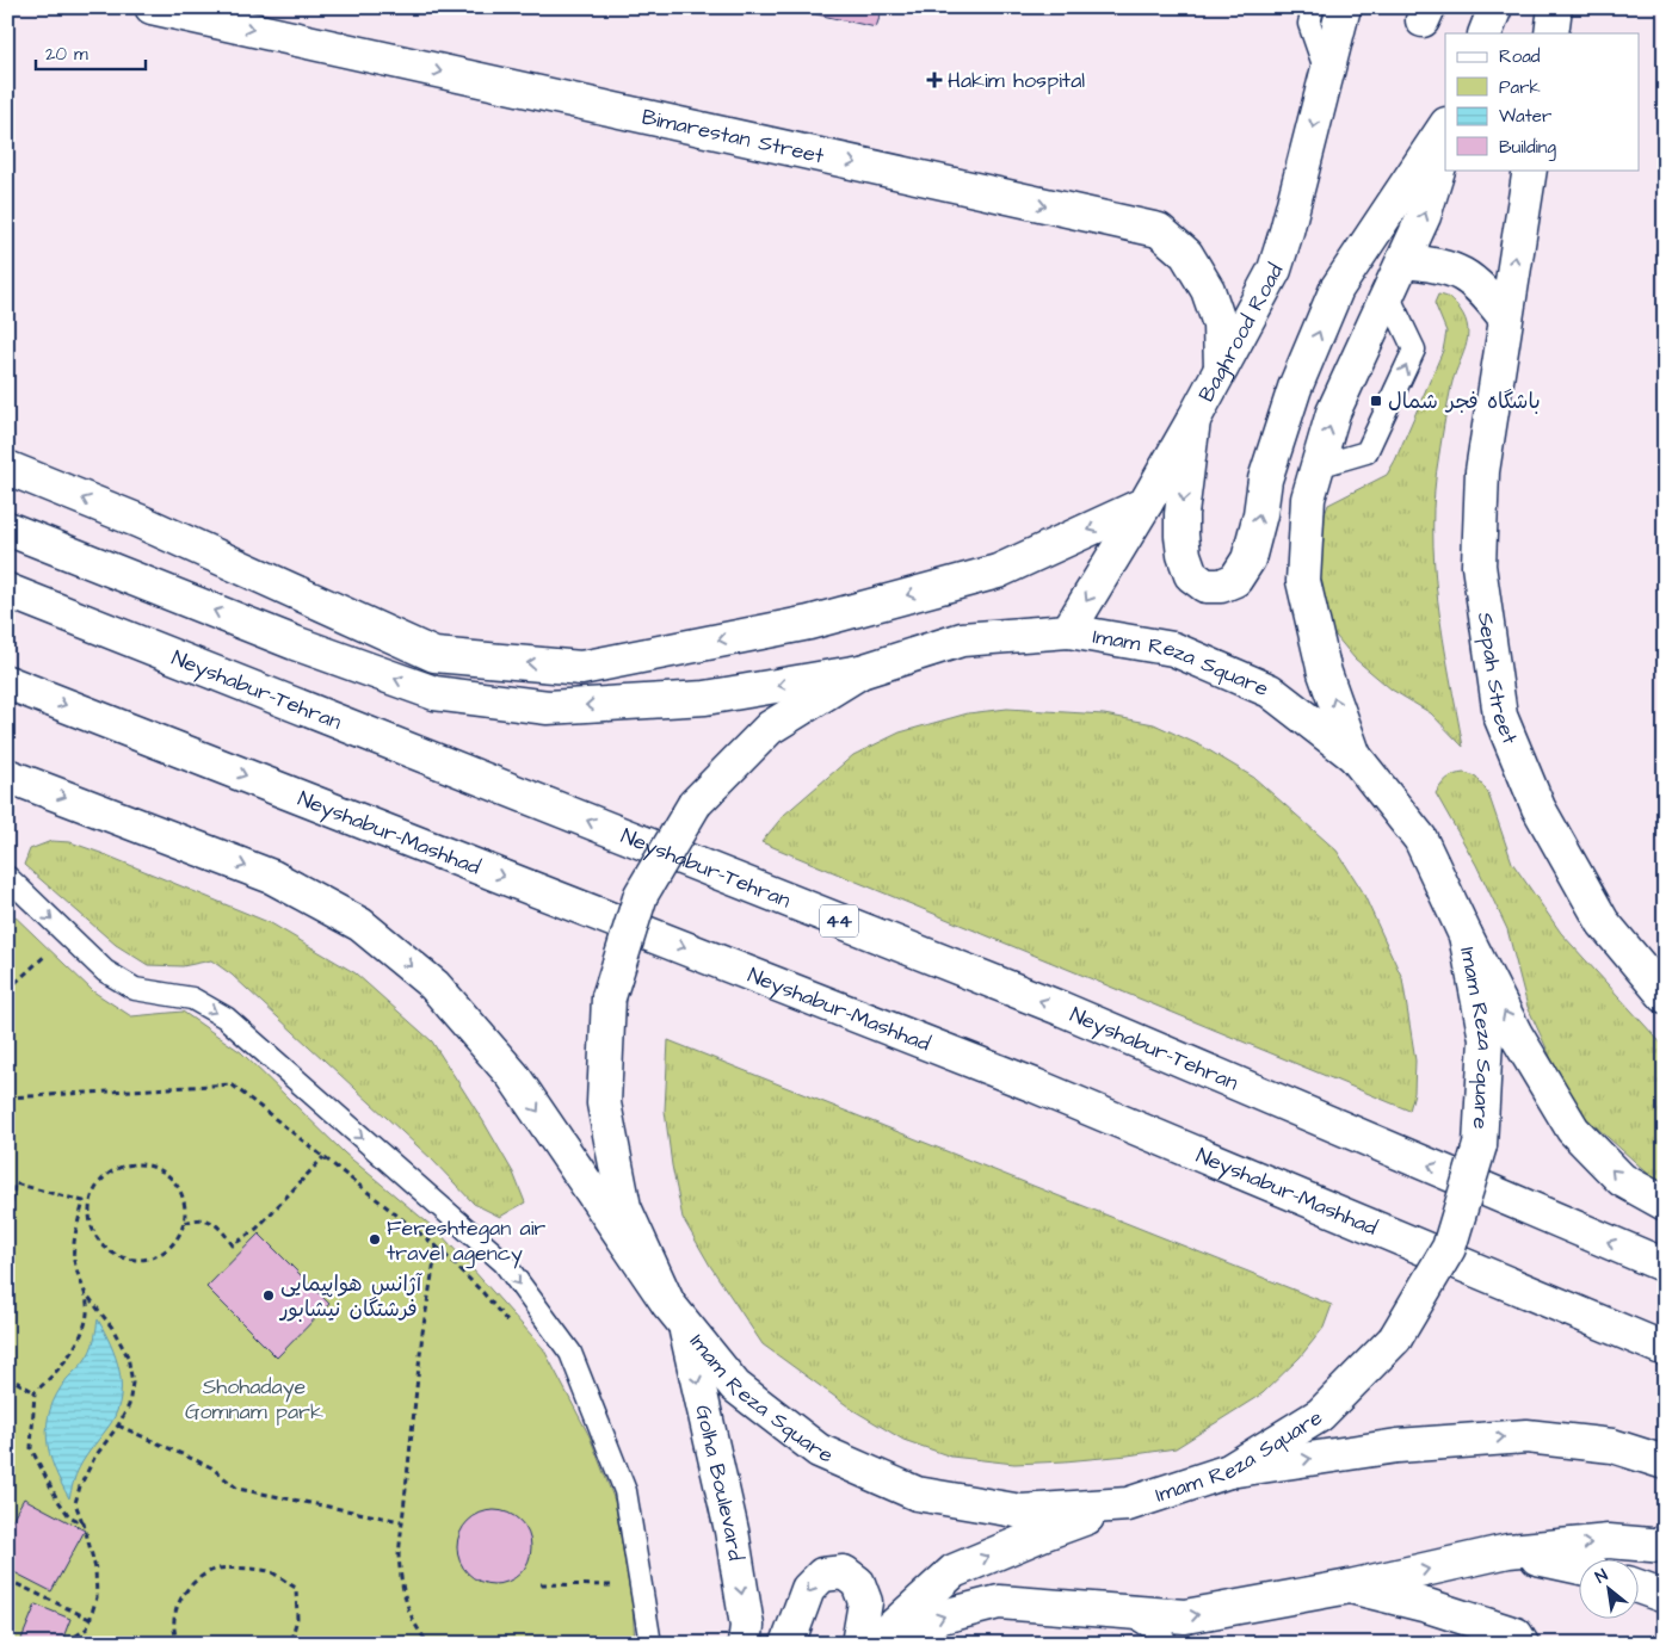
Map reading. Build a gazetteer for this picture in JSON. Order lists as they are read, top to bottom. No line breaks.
{"streets":{"main road":["Bimarestan Street","Baghrood Road","Imam Reza Square","Sepah Street","Neyshabur-Tehran","Neyshabur-Mashhad","44","Golha Boulevard"]},"crossings":[["Bimarestan Street","Baghrood Road"],["Baghrood Road","Imam Reza Square"],["Imam Reza Square","Golha Boulevard"]],"one_way":["Bimarestan Street","Golha Boulevard"],"parks":["Shohadaye Gomnam park"],"places":{"health":["Hakim hospital"],"transit":["باشگاه فجر شمال"],"other":["Fereshtegan air travel agency","آژانس هواپیمایی فرشتگان نیشابور"]},"legend":["Road","Park","Water","Building"],"scale_bar":"20 m","north":"top left"}
